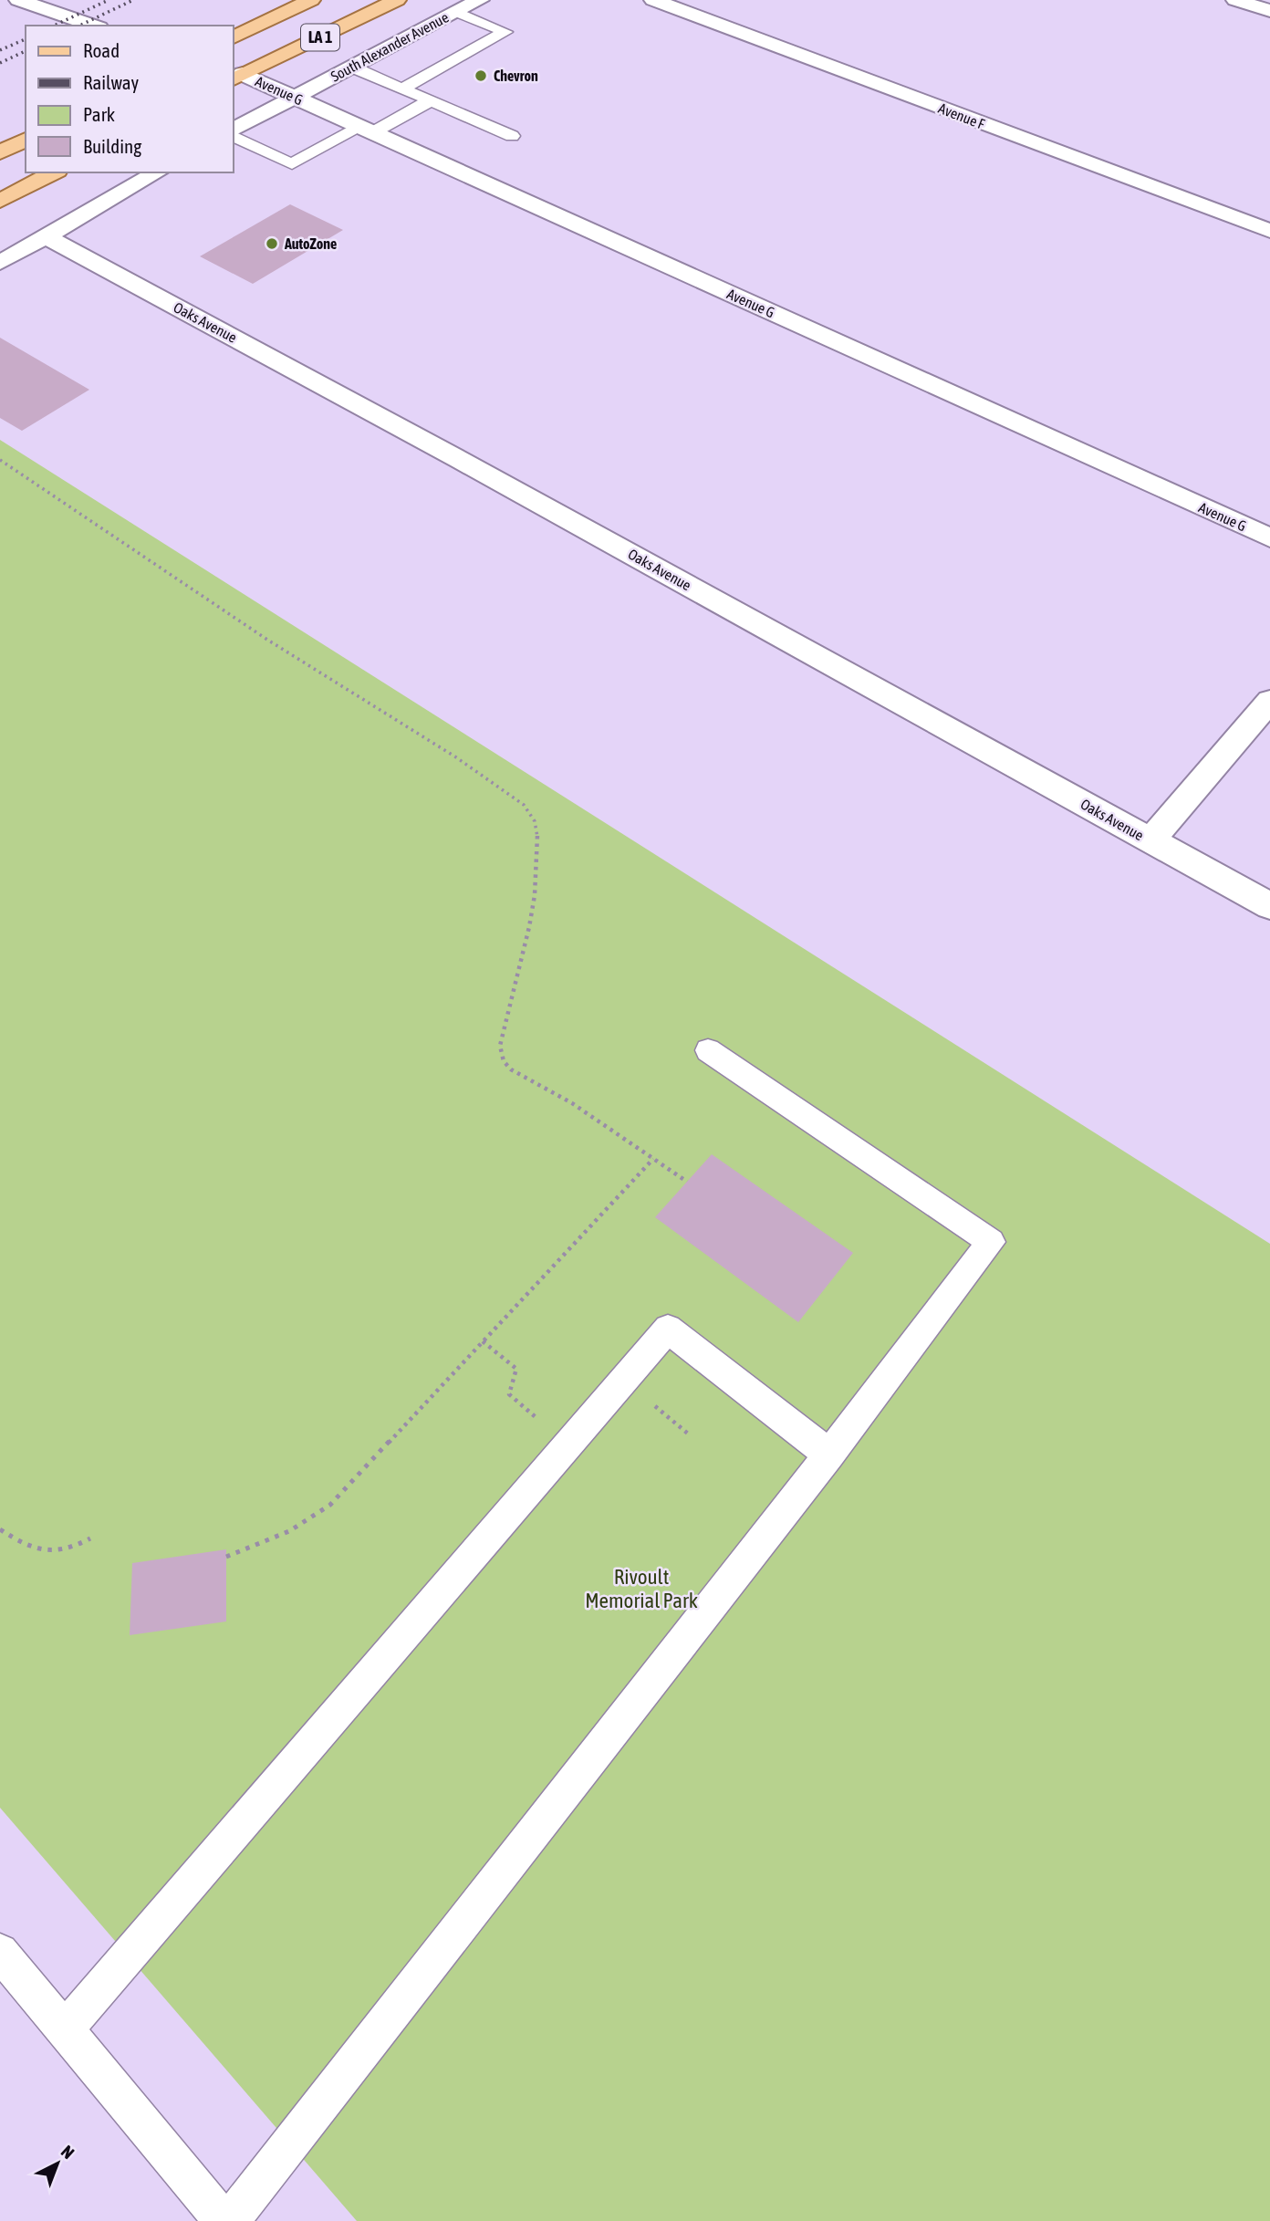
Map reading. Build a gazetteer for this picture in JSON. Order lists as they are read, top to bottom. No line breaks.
{"streets":{"main road":["LA 1"],"street":["South Alexander Avenue","Avenue G","Avenue F","Oaks Avenue"]},"crossings":[["LA 1","Avenue G"],["South Alexander Avenue","Avenue G"]],"parks":["Rivoult Memorial Park"],"places":["Chevron","AutoZone"],"legend":["Road","Railway","Park","Building"],"north":"top right"}
